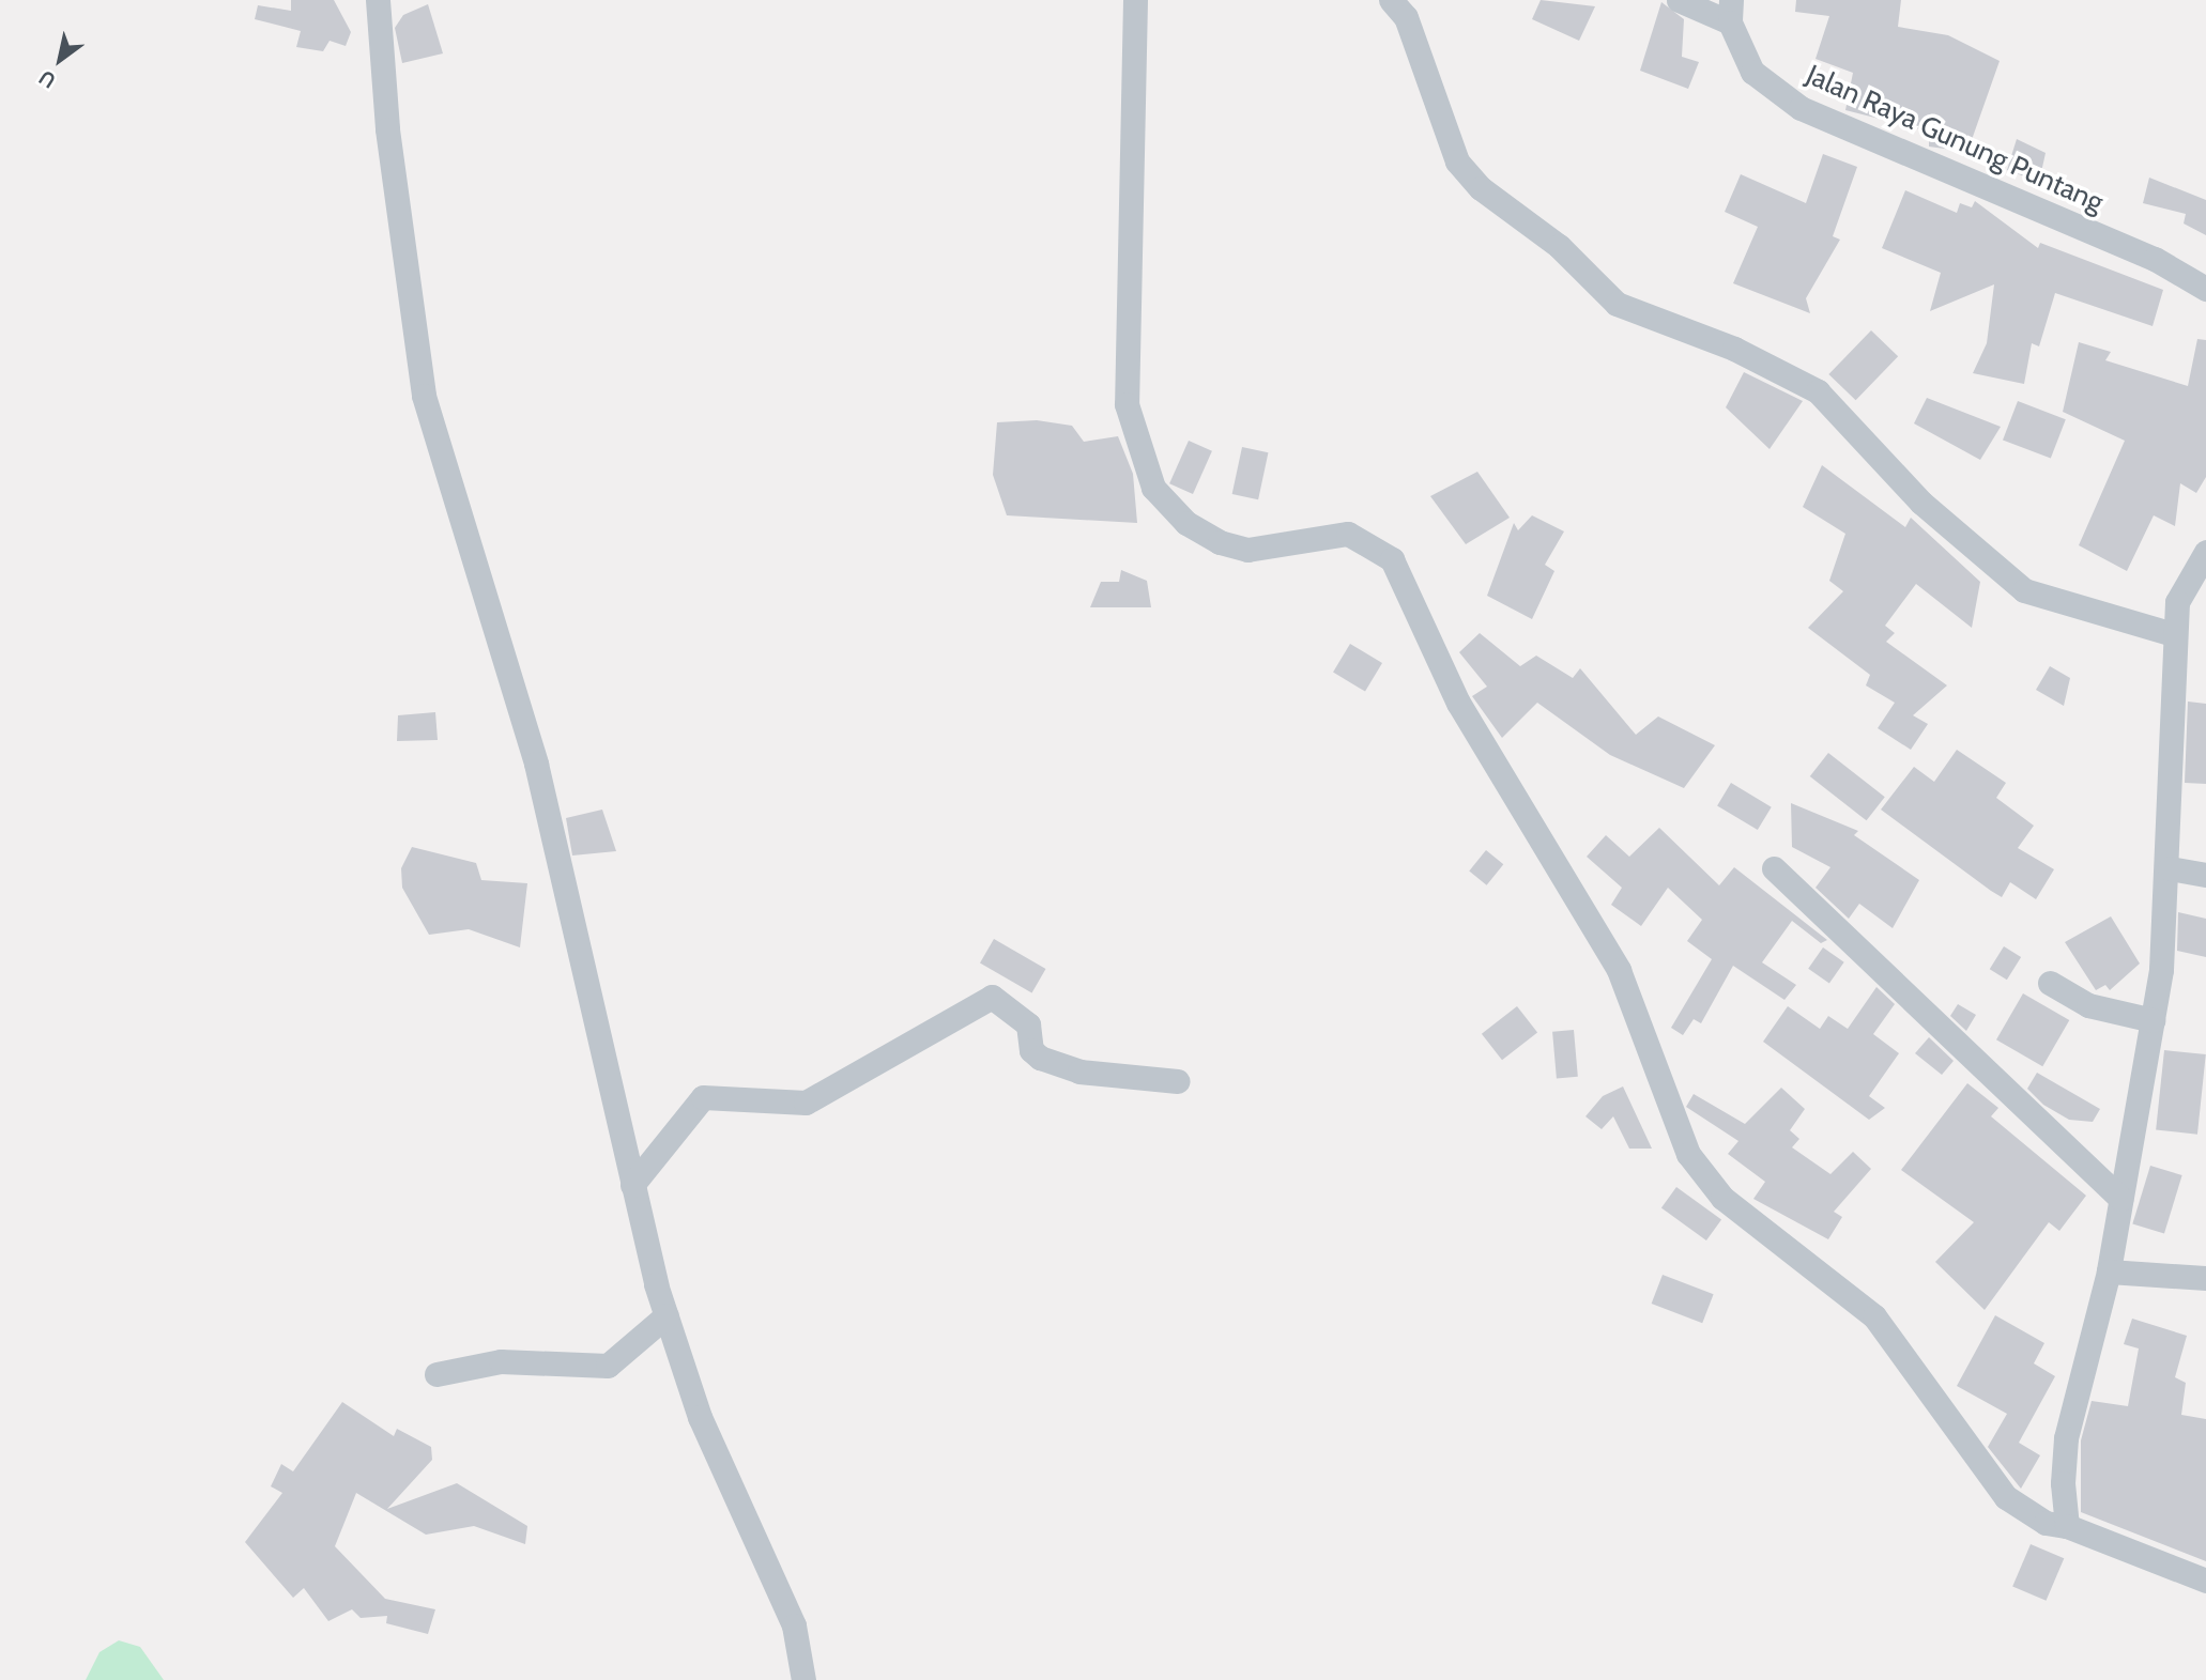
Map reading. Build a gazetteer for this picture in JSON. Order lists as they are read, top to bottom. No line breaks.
{"streets":{"street":["Jalan Raya Gunung Puntang"]},"north":"bottom left"}
